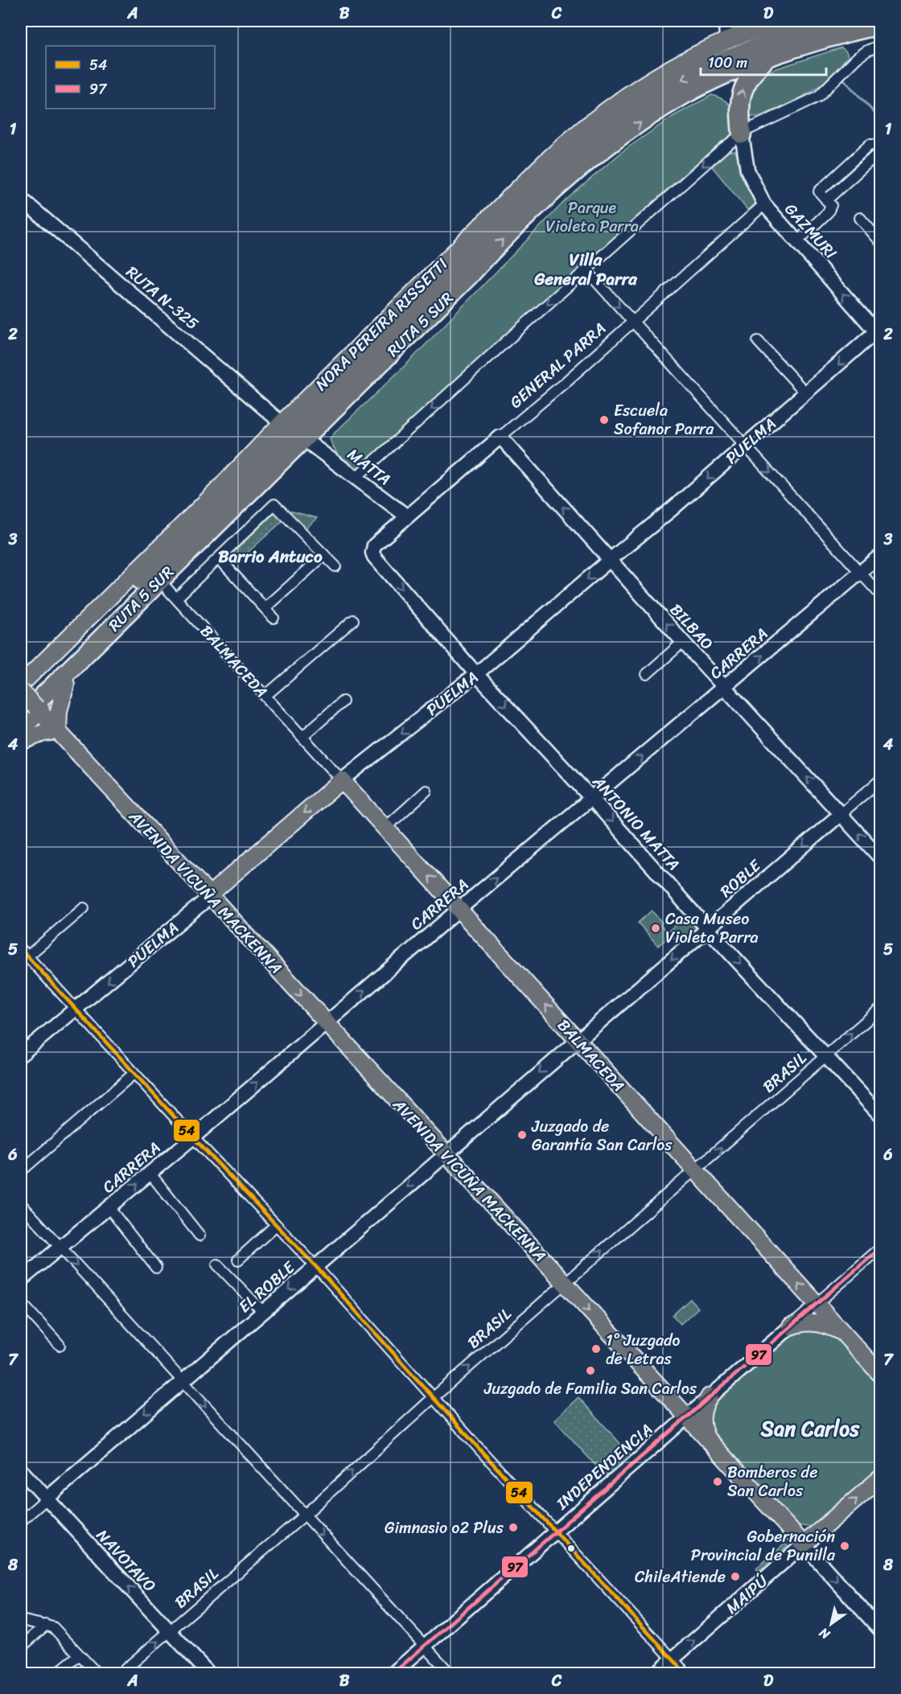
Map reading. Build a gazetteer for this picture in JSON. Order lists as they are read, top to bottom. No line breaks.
{"streets":{"highway":["RUTA 5 SUR"],"main road":["NORA PEREIRA RISSETTI","PUELMA","BALMACEDA","AVENIDA VICUÑA MACKENNA","MAIPÚ"],"street":["GAZMURI","RUTA N-325","GENERAL PARRA","MATTA","BILBAO","CARRERA","ANTONIO MATTA","ROBLE","BRASIL","EL ROBLE","INDEPENDENCIA","NAVOTAVO"]},"crossings":[["GAZMURI","GENERAL PARRA"],["GAZMURI","PUELMA"],["RUTA N-325","NORA PEREIRA RISSETTI"],["RUTA 5 SUR","AVENIDA VICUÑA MACKENNA"],["GENERAL PARRA","MATTA"],["GENERAL PARRA","BILBAO"],["GENERAL PARRA","ANTONIO MATTA"],["PUELMA","BILBAO"],["PUELMA","BALMACEDA"],["PUELMA","ANTONIO MATTA"],["PUELMA","AVENIDA VICUÑA MACKENNA"],["BILBAO","CARRERA"],["BILBAO","ROBLE"],["CARRERA","BALMACEDA"],["CARRERA","ANTONIO MATTA"],["CARRERA","AVENIDA VICUÑA MACKENNA"],["BALMACEDA","ROBLE"],["BALMACEDA","BRASIL"],["BALMACEDA","EL ROBLE"],["BALMACEDA","INDEPENDENCIA"],["ANTONIO MATTA","ROBLE"],["ANTONIO MATTA","BRASIL"],["ROBLE","EL ROBLE"],["AVENIDA VICUÑA MACKENNA","BRASIL"],["AVENIDA VICUÑA MACKENNA","EL ROBLE"],["AVENIDA VICUÑA MACKENNA","INDEPENDENCIA"],["AVENIDA VICUÑA MACKENNA","MAIPÚ"],["BRASIL","NAVOTAVO"],["EL ROBLE","NAVOTAVO"]],"one_way":["BILBAO","CARRERA","BALMACEDA","ANTONIO MATTA","ROBLE","AVENIDA VICUÑA MACKENNA","BRASIL","EL ROBLE","MAIPÚ"],"districts":["Villa General Parra","Barrio Antuco","San Carlos"],"parks":["Parque Violeta Parra"],"places":["Escuela Sofanor Parra","Casa Museo Violeta Parra","Juzgado de Garantía San Carlos","1° Juzgado de Letras","Juzgado de Familia San Carlos","Bomberos de San Carlos","Gimnasio o2 Plus","Gobernación Provincial de Punilla","ChileAtiende"],"lines":["transit line 54","transit line 97"],"legend":["54","97"],"scale_bar":"100 m","north":"bottom left","grid":{"columns":["A","B","C","D"],"rows":["1","2","3","4","5","6","7","8"]}}
